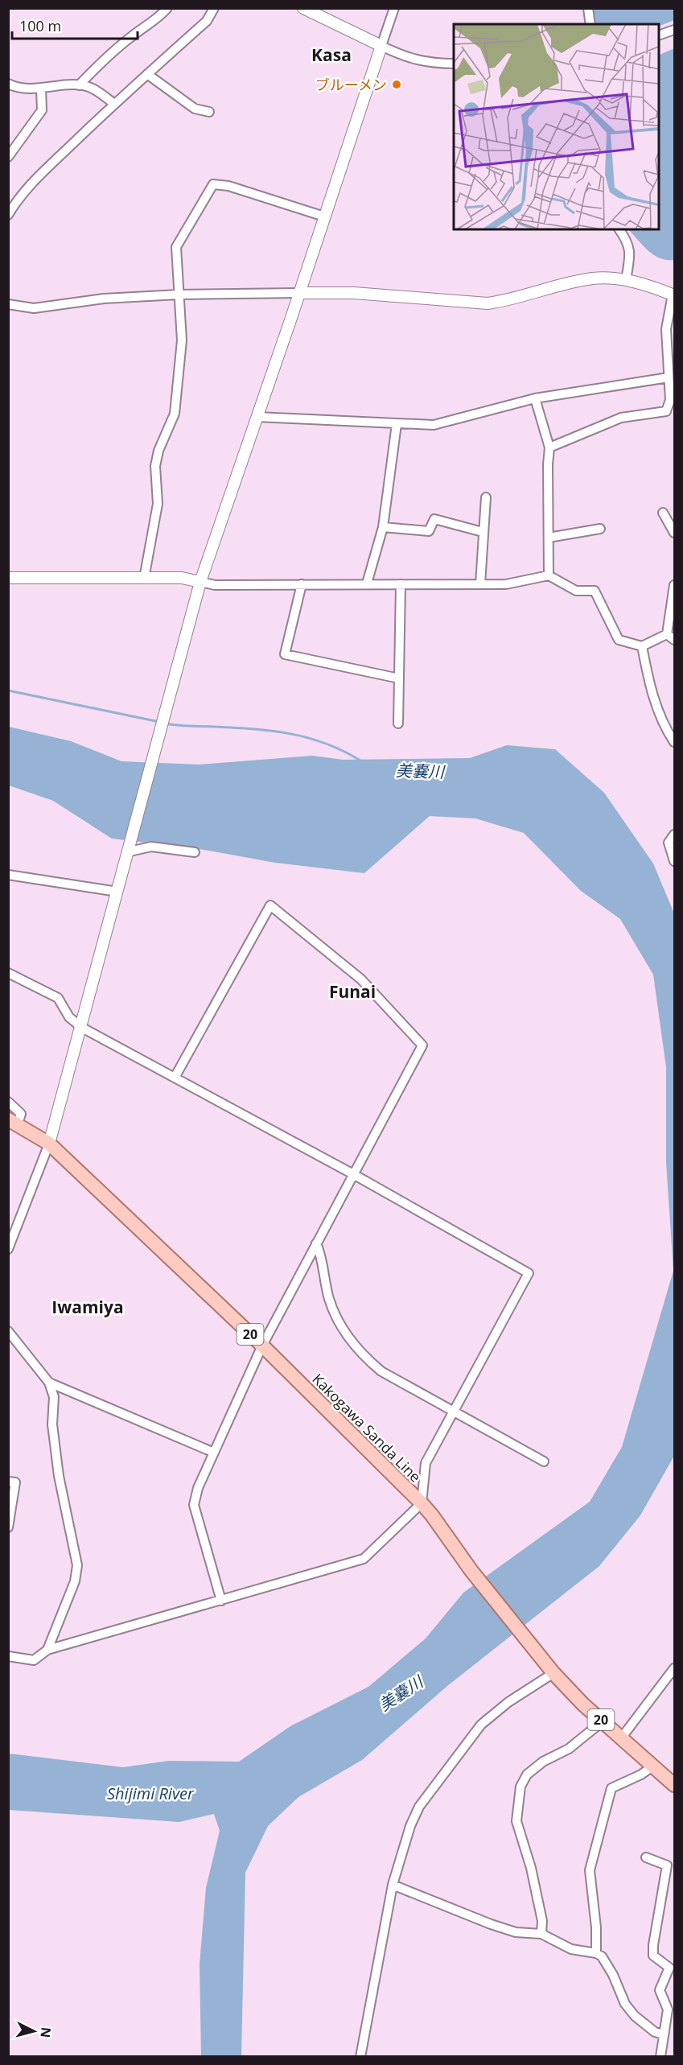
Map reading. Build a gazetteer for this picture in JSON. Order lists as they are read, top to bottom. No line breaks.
{"streets":{"main road":["20","Kakogawa Sanda Line"]},"districts":["Kasa","Funai","Iwamiya"],"water":["美嚢川","Shijimi River"],"places":["ブルーメン"],"scale_bar":"100 m","north":"right"}
